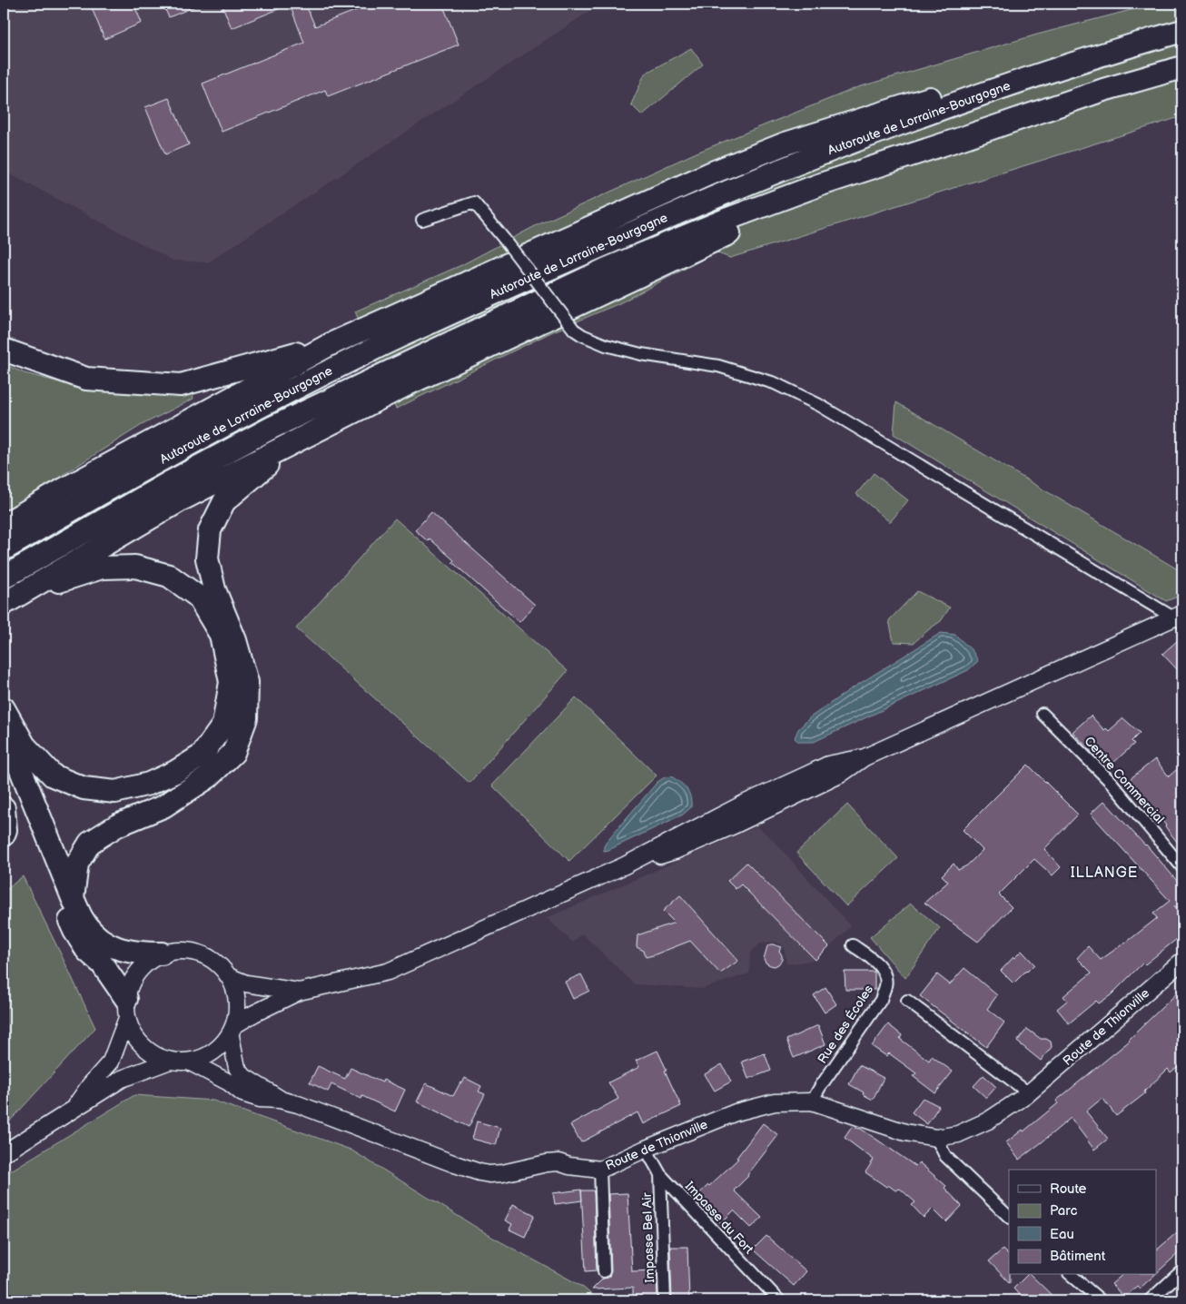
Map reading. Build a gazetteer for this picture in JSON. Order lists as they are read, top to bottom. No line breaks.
{"streets":{"highway":["Autoroute de Lorraine-Bourgogne"],"main road":["Route de Thionville"],"street":["Centre Commercial","Rue des Écoles","Impasse du Fort","Impasse Bel Air"]},"crossings":[["Rue des Écoles","Route de Thionville"],["Route de Thionville","Impasse du Fort"],["Impasse du Fort","Impasse Bel Air"]],"districts":["ILLANGE"],"legend":["Route","Parc","Eau","Bâtiment"]}
